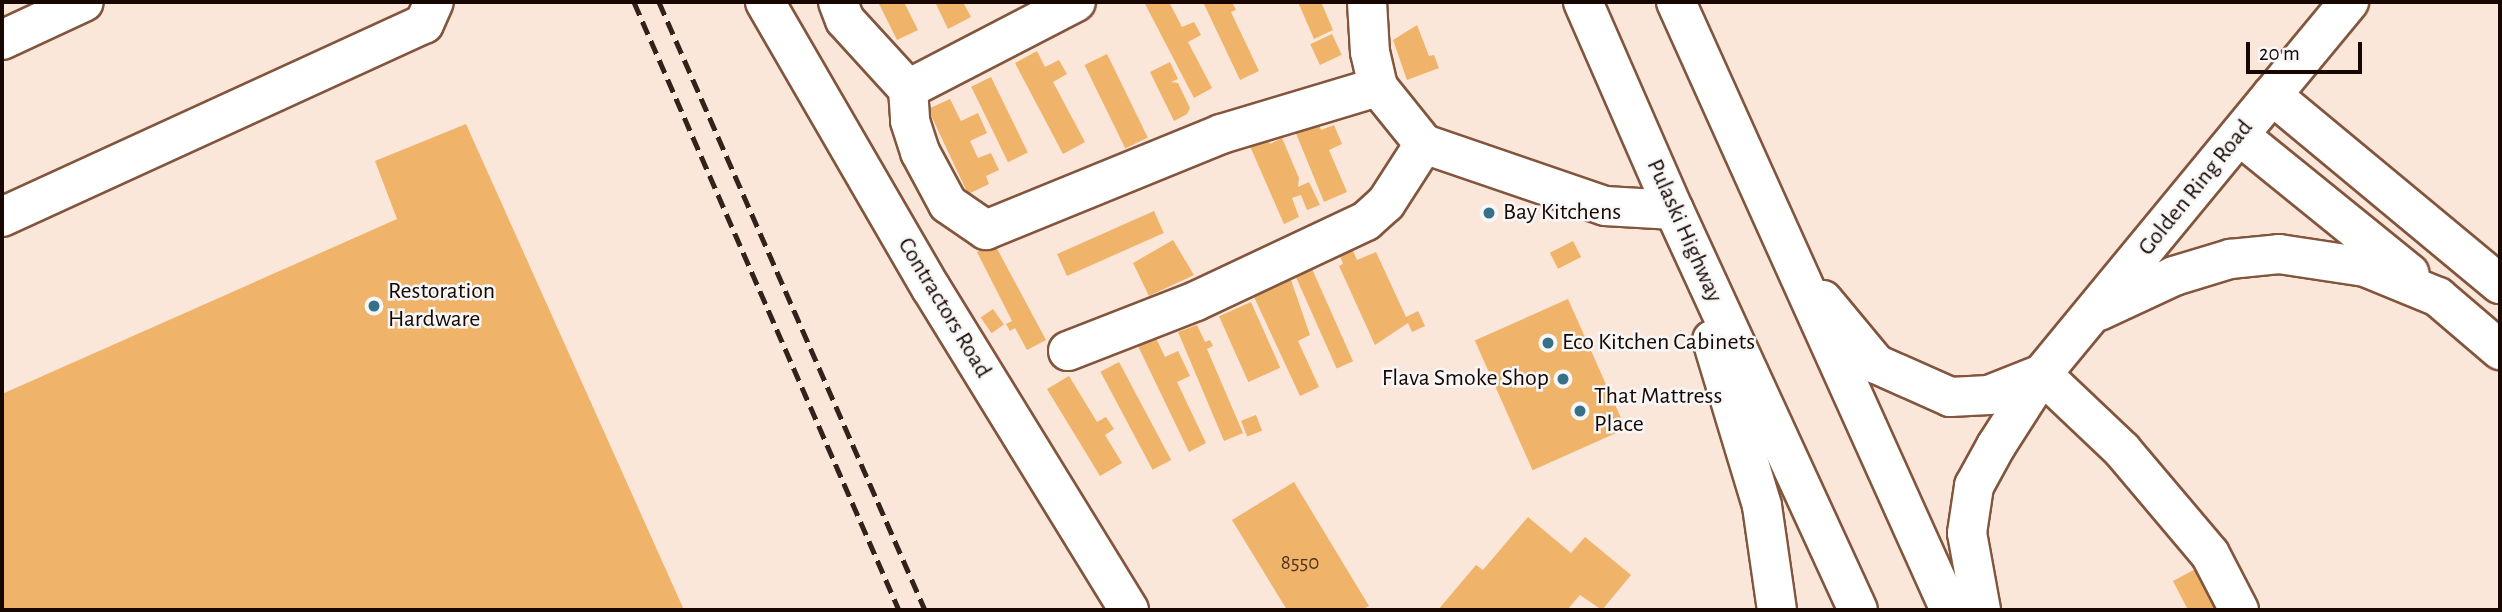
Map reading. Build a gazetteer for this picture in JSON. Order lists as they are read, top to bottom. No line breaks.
{"streets":{"main road":["Golden Ring Road","Pulaski Highway","Contractors Road"]},"places":["Bay Kitchens","Restoration Hardware","Eco Kitchen Cabinets","Flava Smoke Shop","That Mattress Place"],"house_numbers":["8550"],"scale_bar":"20 m"}
